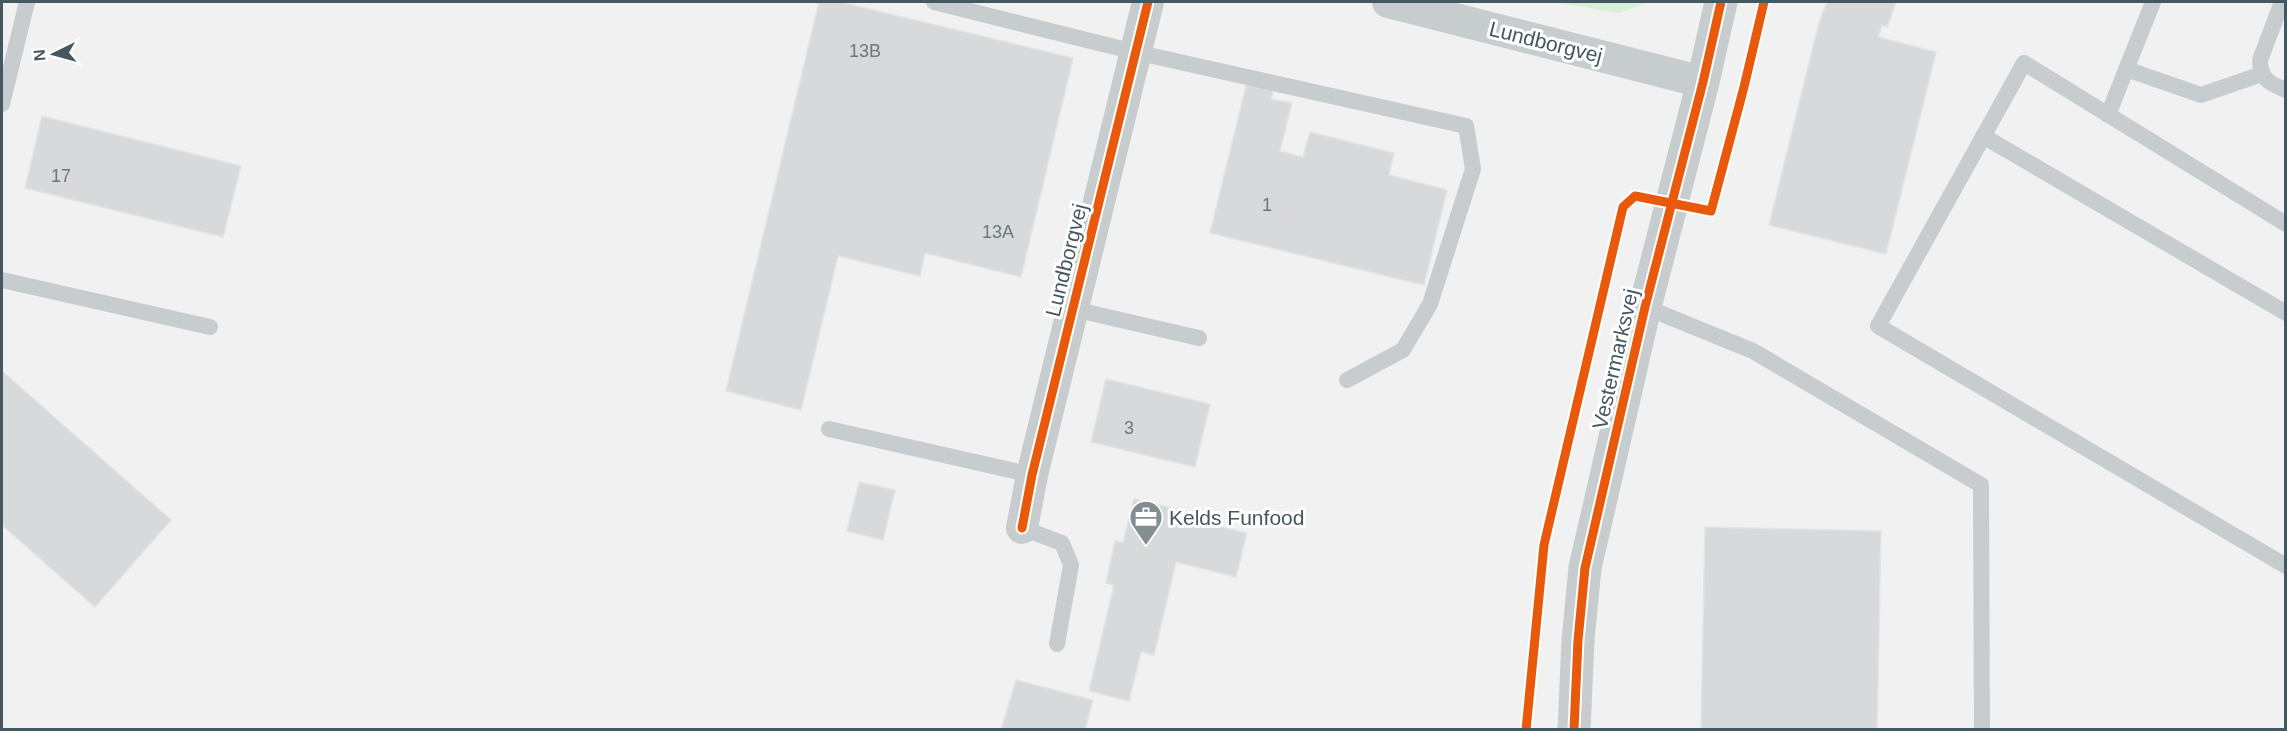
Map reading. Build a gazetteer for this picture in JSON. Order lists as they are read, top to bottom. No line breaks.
{"streets":{"street":["Lundborgvej","Vestermarksvej"]},"crossings":[["Lundborgvej","Vestermarksvej"]],"places":{"office":["Kelds Funfood"]},"house_numbers":["13B","17","1","13A","3"],"north":"left"}
